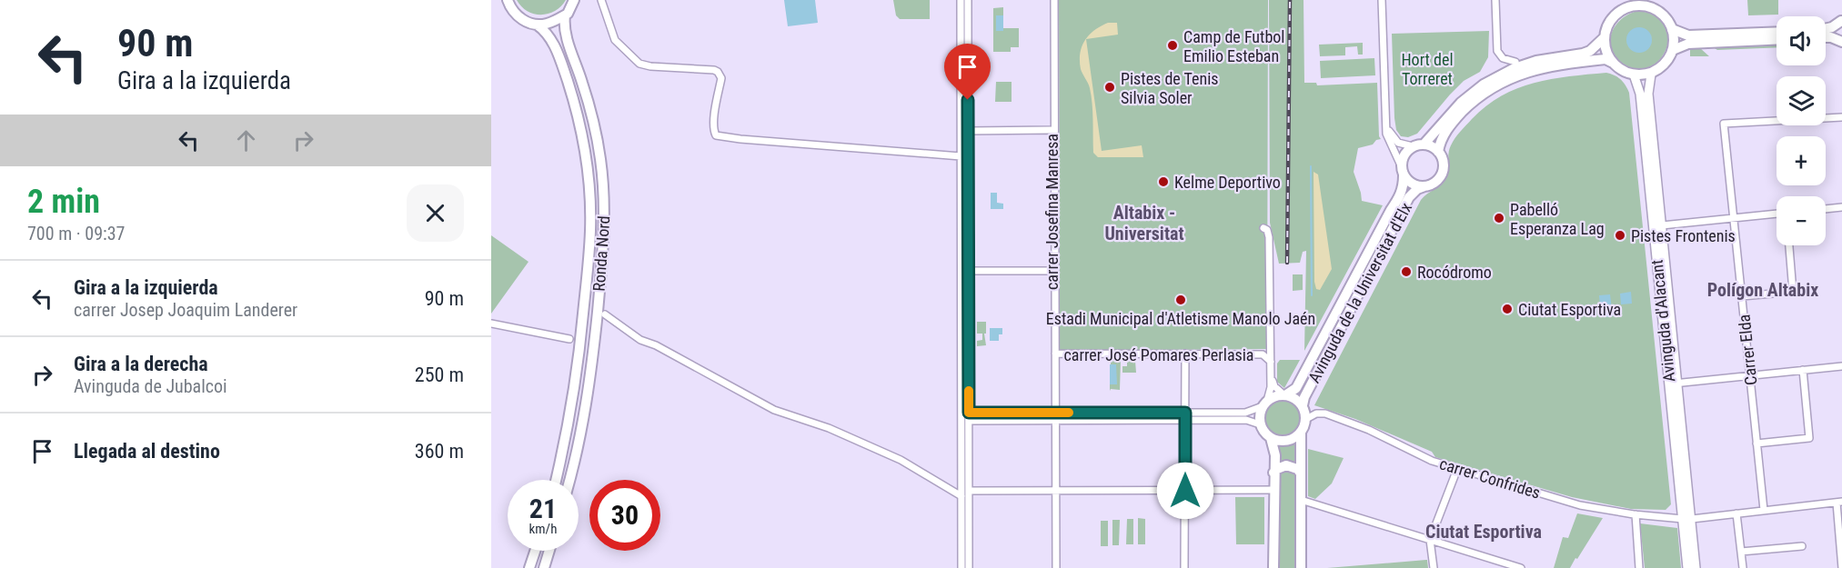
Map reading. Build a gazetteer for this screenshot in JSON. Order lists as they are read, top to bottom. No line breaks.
{"streets":{"main road":["Ronda Nord","Avinguda de la Universitat d'Elx","Avinguda d'Alacant"],"street":["carrer Josefina Manresa","Carrer Elda","carrer José Pomares Perlasia","carrer Confrides"]},"crossings":[["carrer Josefina Manresa","carrer José Pomares Perlasia"],["Avinguda de la Universitat d'Elx","carrer Confrides"],["Avinguda d'Alacant","carrer Confrides"],["Carrer Elda","carrer Confrides"]],"districts":["Altabix - Universitat","Polígon Altabix","Ciutat Esportiva"],"parks":["Hort del Torreret"],"places":["Camp de Futbol Emilio Esteban","Pistes de Tenis Silvia Soler","Kelme Deportivo","Pabelló Esperanza Lag","Pistes Frontenis","Rocódromo","Estadi Municipal d'Atletisme Manolo Jaén","Ciutat Esportiva"],"page":{"turn":["90 m","Gira a la izquierda"],"map_buttons":["+","−"],"heading":["2 min","700 m · 09:37"],"list":[{"name":"Gira a la izquierda","note":"carrer Josep Joaquim Landerer","value":"90 m"},{"name":"Gira a la derecha","note":"Avinguda de Jubalcoi","value":"250 m"},{"name":"Llegada al destino","value":"360 m"}],"speed":"21 km/h","limit":"30"}}
